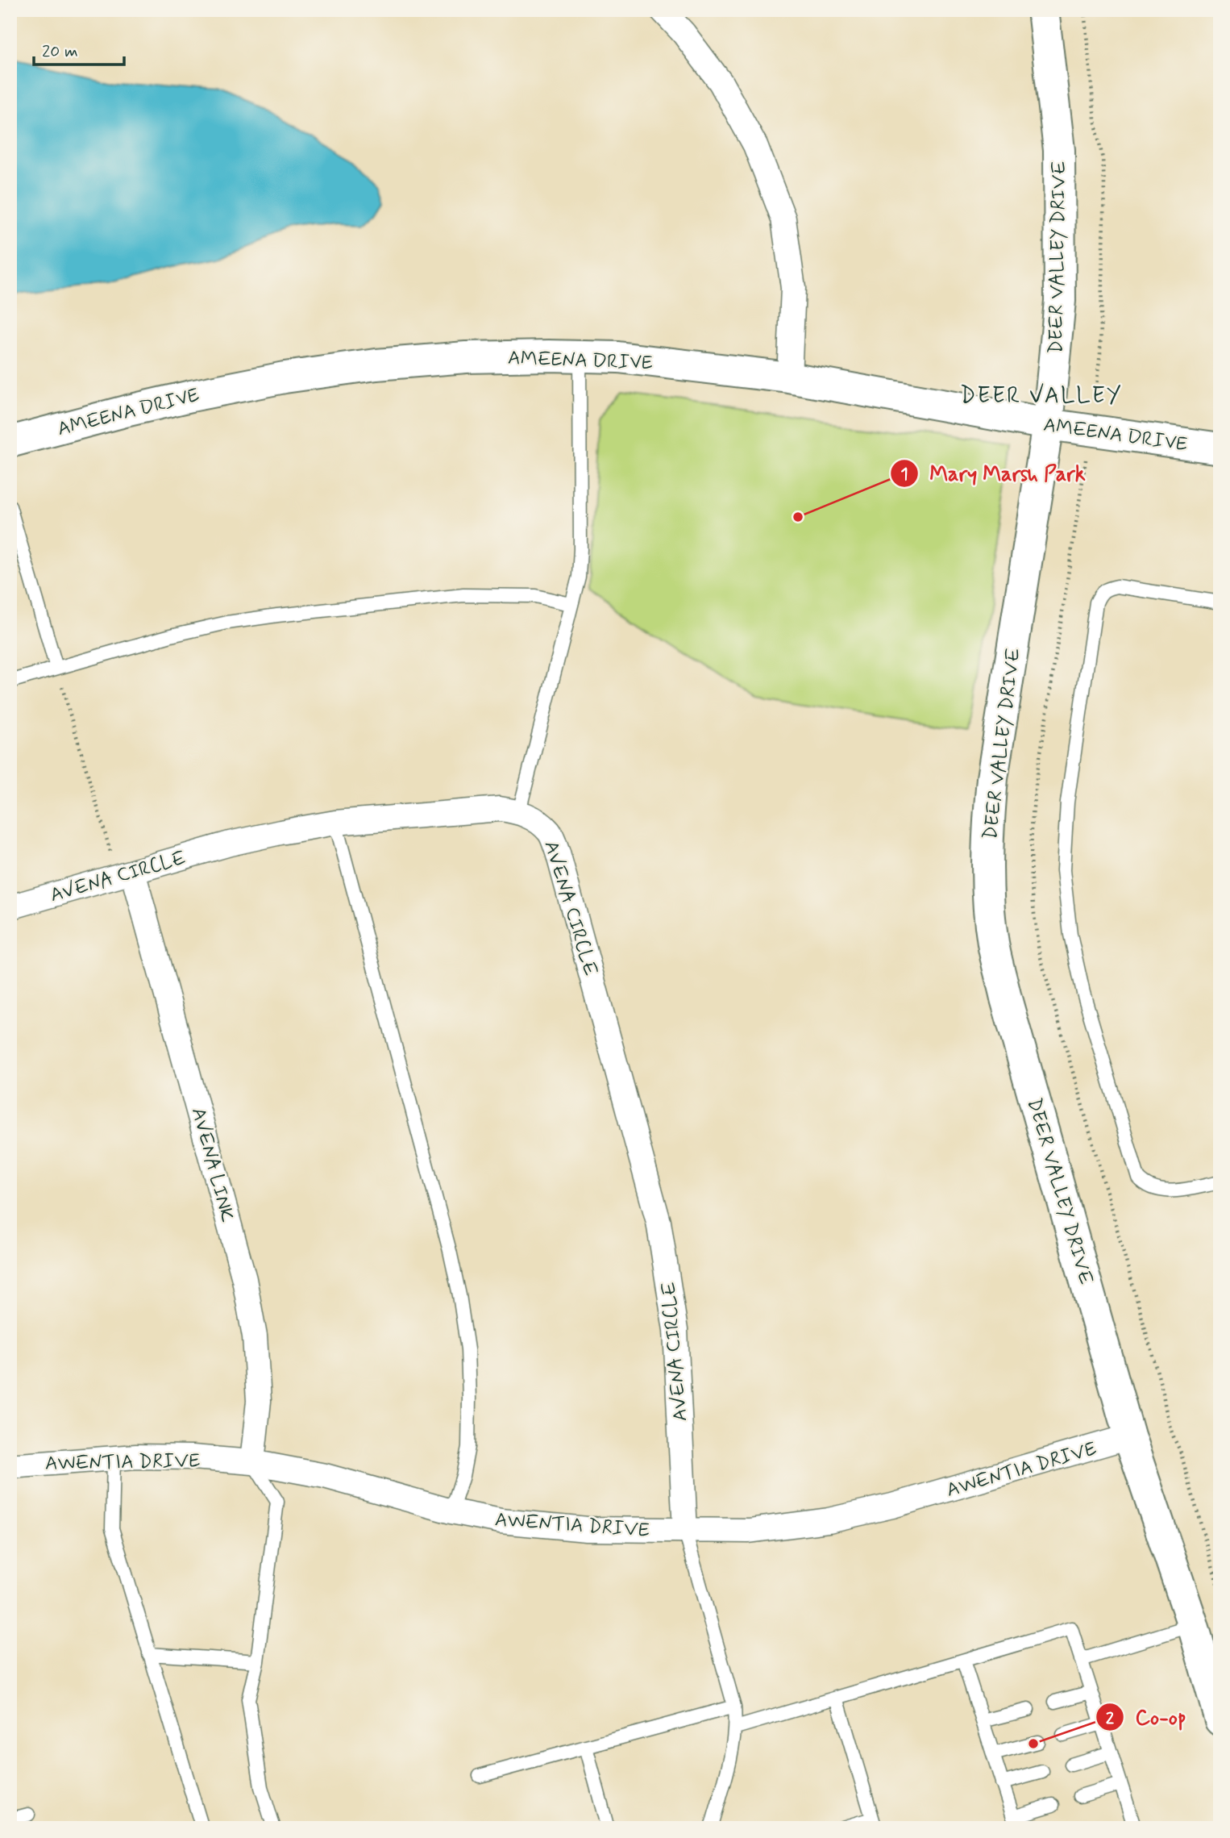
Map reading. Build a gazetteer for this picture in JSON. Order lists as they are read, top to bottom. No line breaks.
{"streets":{"street":["DEER VALLEY DRIVE","AMEENA DRIVE","AVENA CIRCLE","AVENA LINK","AWENTIA DRIVE"]},"crossings":[["DEER VALLEY DRIVE","AMEENA DRIVE"],["DEER VALLEY DRIVE","AWENTIA DRIVE"],["AVENA CIRCLE","AVENA LINK"],["AVENA CIRCLE","AWENTIA DRIVE"],["AVENA LINK","AWENTIA DRIVE"]],"districts":["DEER VALLEY"],"places":["Mary Marsh Park","Co-op"],"scale_bar":"20 m"}
